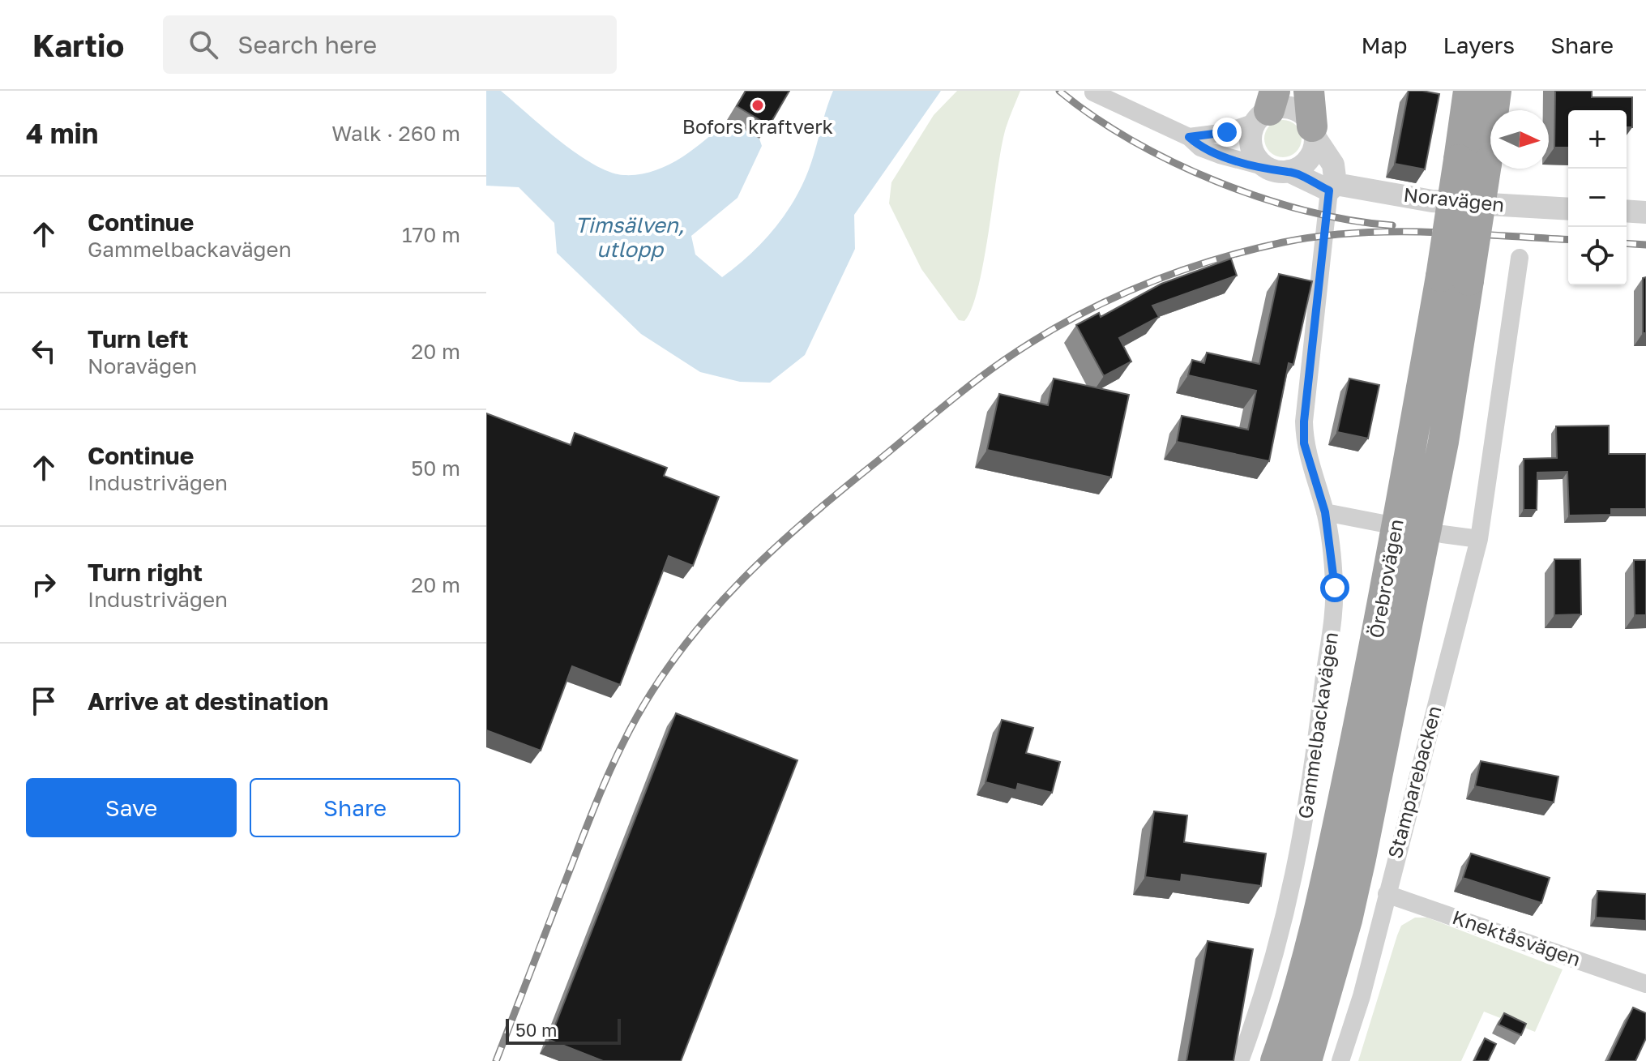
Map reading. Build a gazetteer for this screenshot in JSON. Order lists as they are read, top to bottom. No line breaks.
{"streets":{"highway":["Örebrovägen"],"street":["Noravägen","Gammelbackavägen","Stamparebacken","Knektåsvägen"]},"crossings":[["Noravägen","Gammelbackavägen"],["Stamparebacken","Knektåsvägen"]],"water":["Timsälven, utlopp"],"places":["Bofors kraftverk"],"scale_bar":"50 m","north":"right","page":{"header":"Kartio","search":"Search here","nav":["Map","Layers","Share"],"heading":["4 min","Walk · 260 m"],"map_buttons":["+","−"],"list":[["Continue","Gammelbackavägen","170 m"],["Turn left","Noravägen","20 m"],["Continue","Industrivägen","50 m"],["Turn right","Industrivägen","20 m"],"Arrive at destination"],"buttons":["Save","Share"],"scale":"50 m"}}
